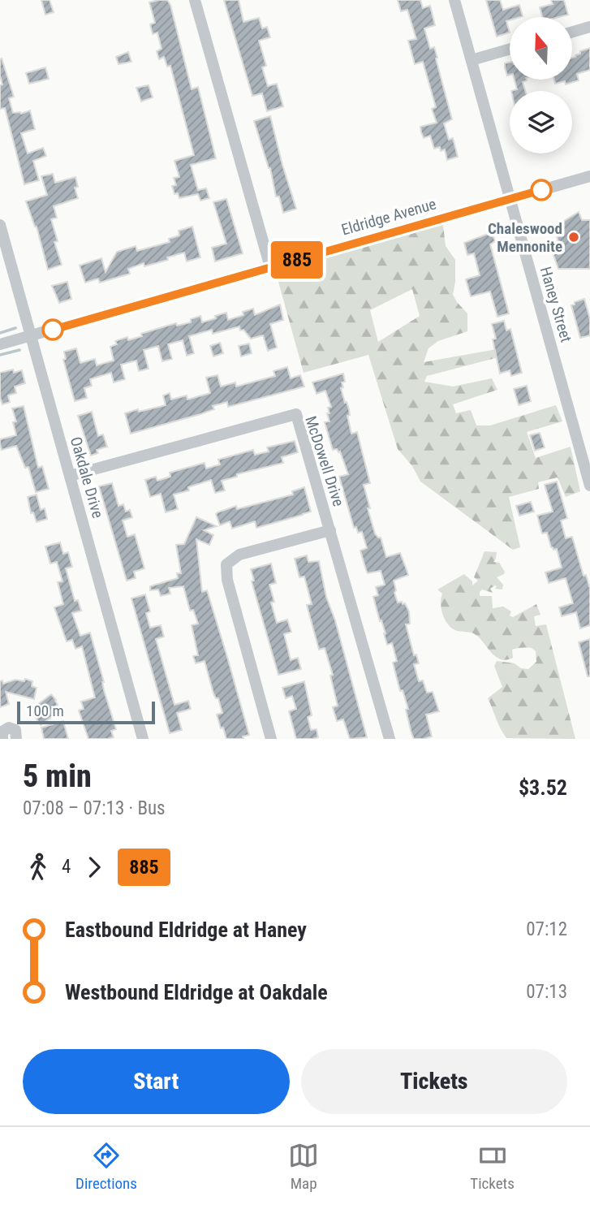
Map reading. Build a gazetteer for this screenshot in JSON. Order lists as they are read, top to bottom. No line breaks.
{"streets":{"street":["Eldridge Avenue","Haney Street","McDowell Drive","Oakdale Drive"]},"crossings":[["Eldridge Avenue","Haney Street"],["Eldridge Avenue","Oakdale Drive"],["McDowell Drive","Oakdale Drive"]],"places":["Chaleswood Mennonite"],"lines":["bus line 885"],"scale_bar":"100 m","north":"top","page":{"on_map":"885","scale":"100 m","heading":["5 min","07:08 – 07:13 · Bus","$3.52"],"legs":["4","885"],"list":[{"name":"Eastbound Eldridge at Haney","value":"07:12"},{"name":"Westbound Eldridge at Oakdale","value":"07:13"}],"buttons":["Start","Tickets"],"tabs":["Directions","Map","Tickets"]}}
